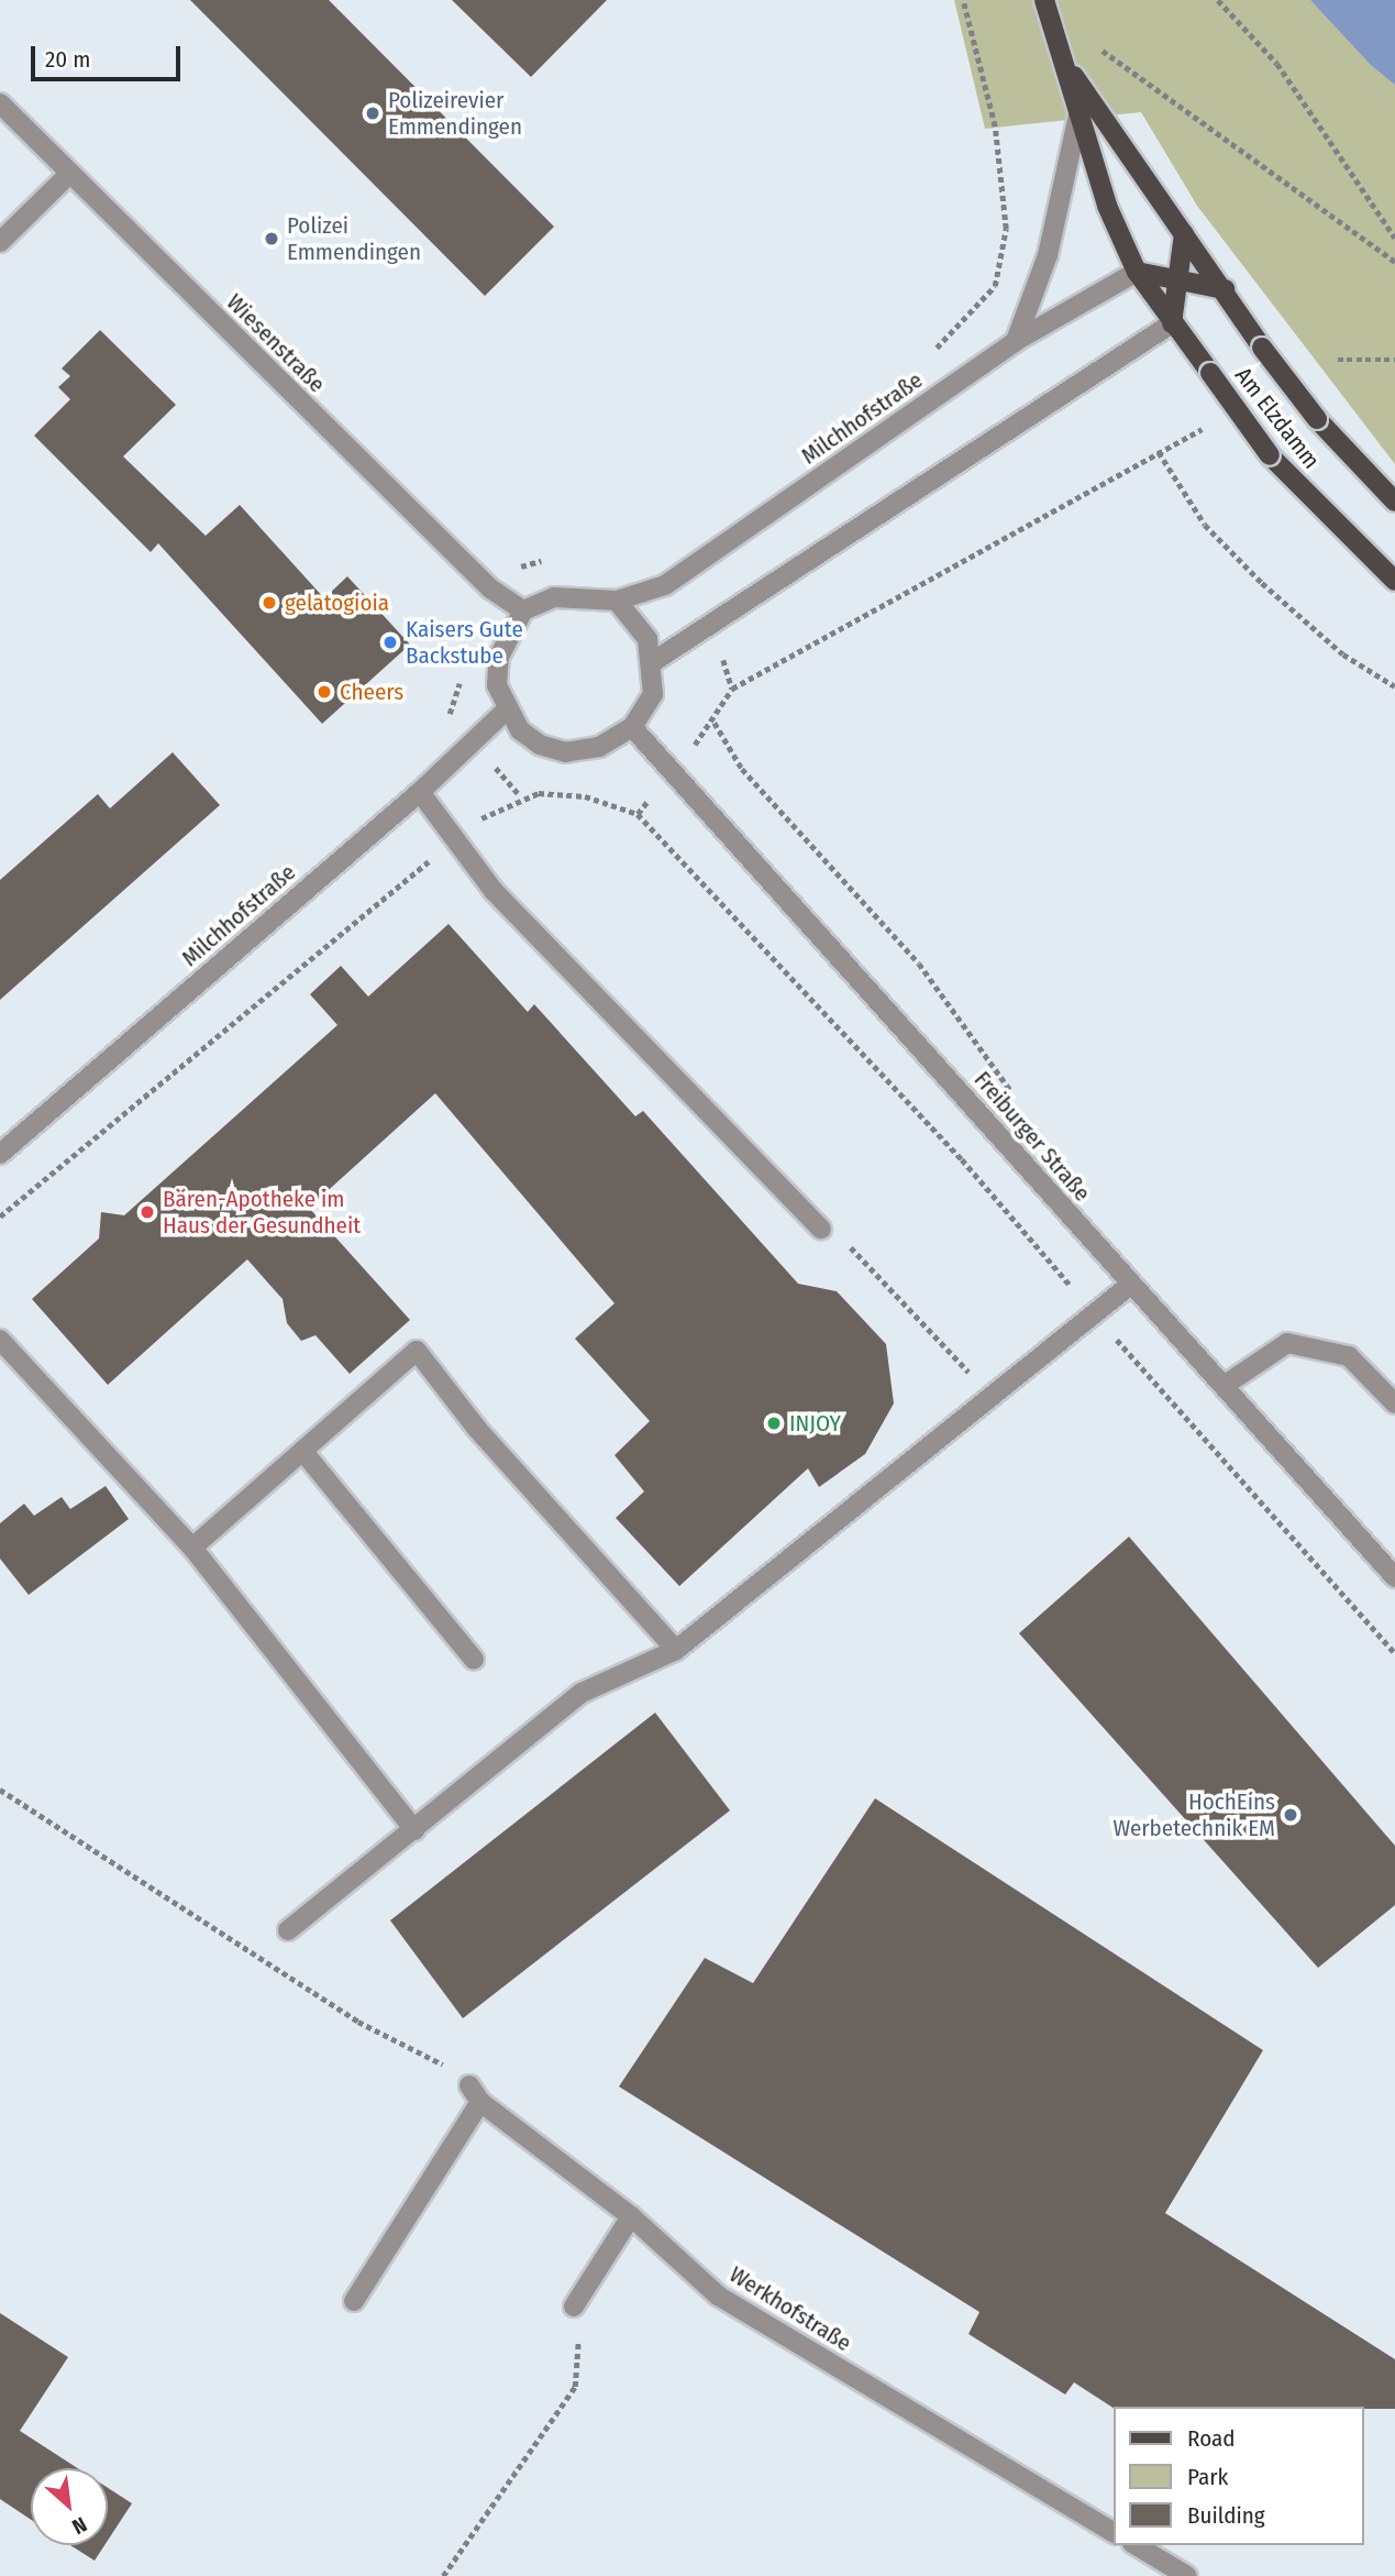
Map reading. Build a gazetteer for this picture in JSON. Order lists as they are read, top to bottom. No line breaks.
{"streets":{"main road":["Am Elzdamm"],"street":["Wiesenstraße","Milchhofstraße","Freiburger Straße","Werkhofstraße"]},"crossings":[["Wiesenstraße","Milchhofstraße"],["Wiesenstraße","Freiburger Straße"],["Milchhofstraße","Am Elzdamm"],["Milchhofstraße","Freiburger Straße"]],"places":["Polizeirevier Emmendingen","Polizei Emmendingen","gelatogioia","Kaisers Gute Backstube","Cheers","Bären-Apotheke im Haus der Gesundheit","INJOY","HochEins Werbetechnik EM"],"legend":["Road","Park","Building"],"scale_bar":"20 m","north":"bottom right"}
